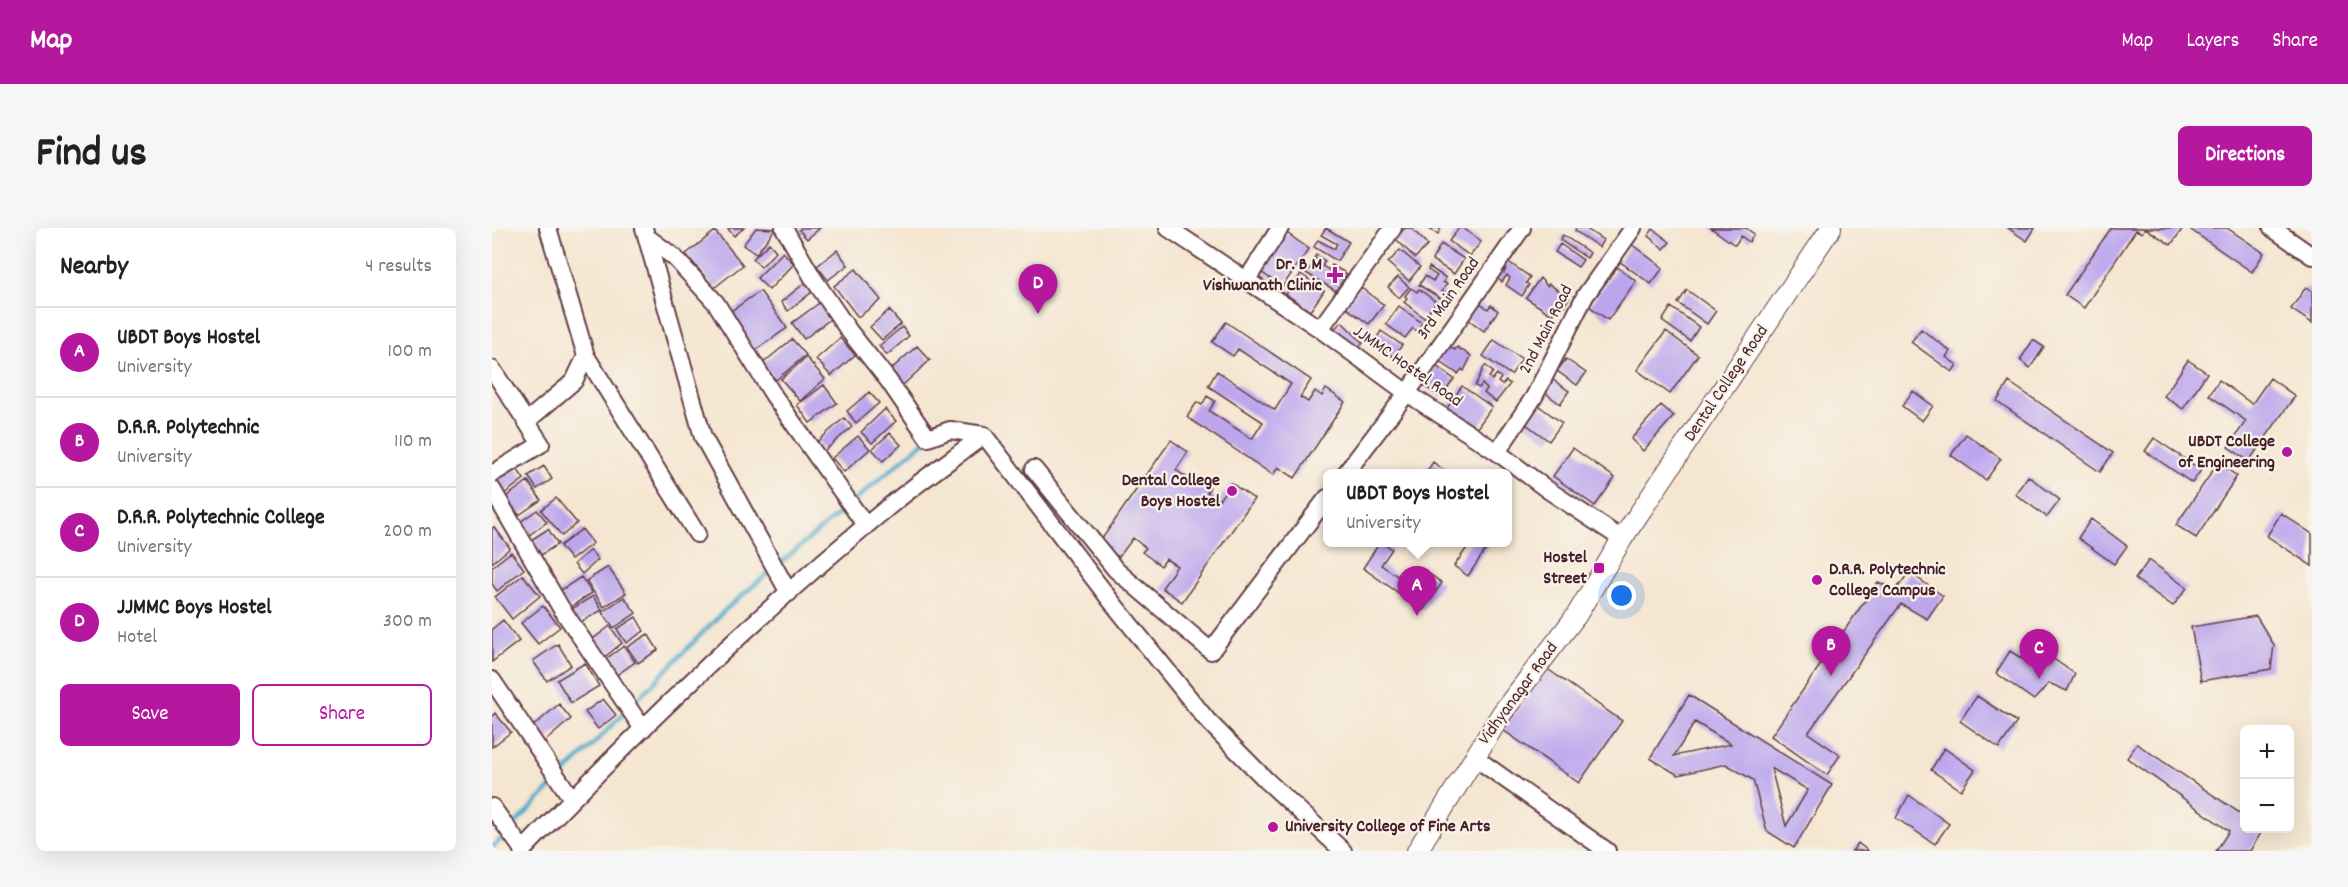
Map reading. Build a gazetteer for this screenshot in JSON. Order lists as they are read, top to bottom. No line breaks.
{"streets":{"street":["3rd Main Road","2nd Main Road","JJMMC Hostel Road","Dental College Road","Vidhyanagar Road"]},"crossings":[["3rd Main Road","JJMMC Hostel Road"],["2nd Main Road","JJMMC Hostel Road"],["JJMMC Hostel Road","Dental College Road"],["JJMMC Hostel Road","Vidhyanagar Road"],["Dental College Road","Vidhyanagar Road"]],"places":{"health":["Dr. B M Vishwanath Clinic"],"other":["UBDT College of Engineering","Dental College Boys Hostel","D.R.R. Polytechnic College Campus","University College of Fine Arts"],"transit":["Hostel Street"]},"page":{"header":"Map","nav":["Map","Layers","Share"],"title":"Find us","buttons":["Directions",["Save","Share"]],"heading":["Nearby","4 results"],"pins":["D","A","B","C"],"list":[{"mark":"A","name":"UBDT Boys Hostel","note":"University","value":"100 m"},{"mark":"B","name":"D.R.R. Polytechnic","note":"University","value":"110 m"},{"mark":"C","name":"D.R.R. Polytechnic College","note":"University","value":"200 m"},{"mark":"D","name":"JJMMC Boys Hostel","note":"Hotel","value":"300 m"}],"popup":["UBDT Boys Hostel","University"],"map_buttons":["+","−"]}}
